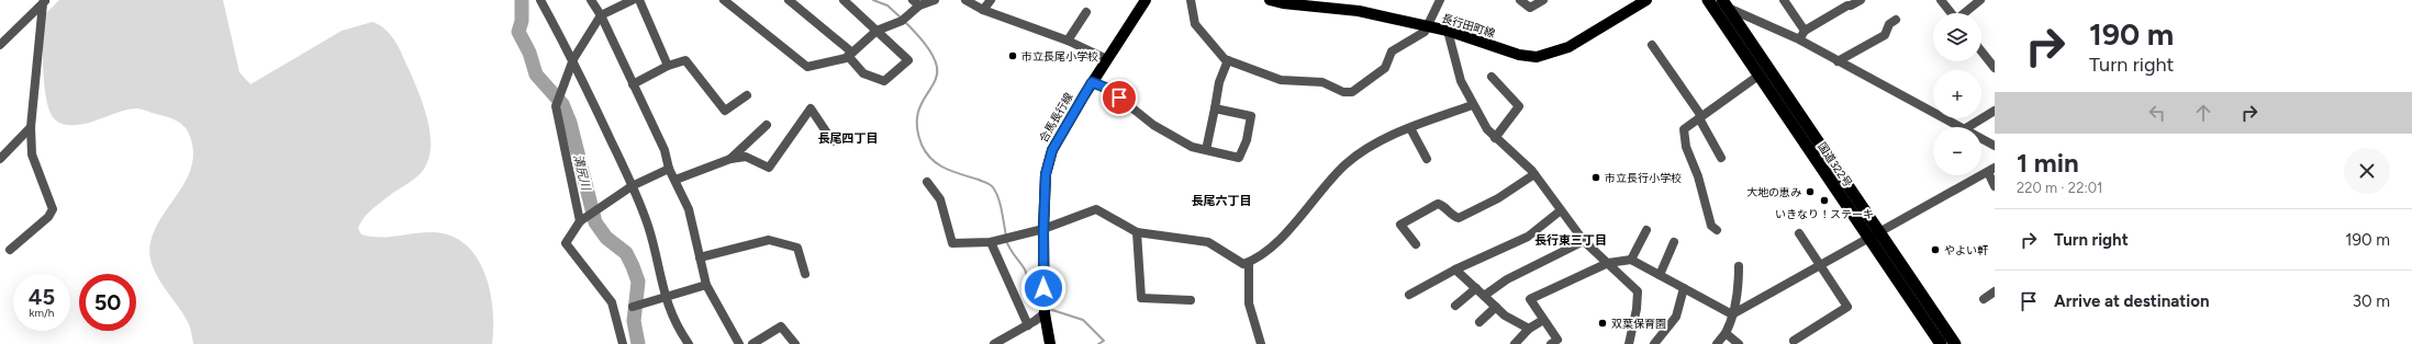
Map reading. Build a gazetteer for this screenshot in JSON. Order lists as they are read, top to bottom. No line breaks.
{"streets":{"highway":["国道322号"],"main road":["長行田町線","合馬長行線"]},"districts":["長尾四丁目","長尾六丁目","長行東三丁目"],"water":["溝尻川"],"places":["市立長尾小学校","市立長行小学校","大地の恵み","いきなり！ステーキ","やよい軒","双葉保育園"],"page":{"turn":["190 m","Turn right"],"map_buttons":["+","−"],"heading":["1 min","220 m · 22:01"],"list":[{"name":"Turn right","value":"190 m"},{"name":"Arrive at destination","value":"30 m"}],"speed":"45 km/h","limit":"50"}}
